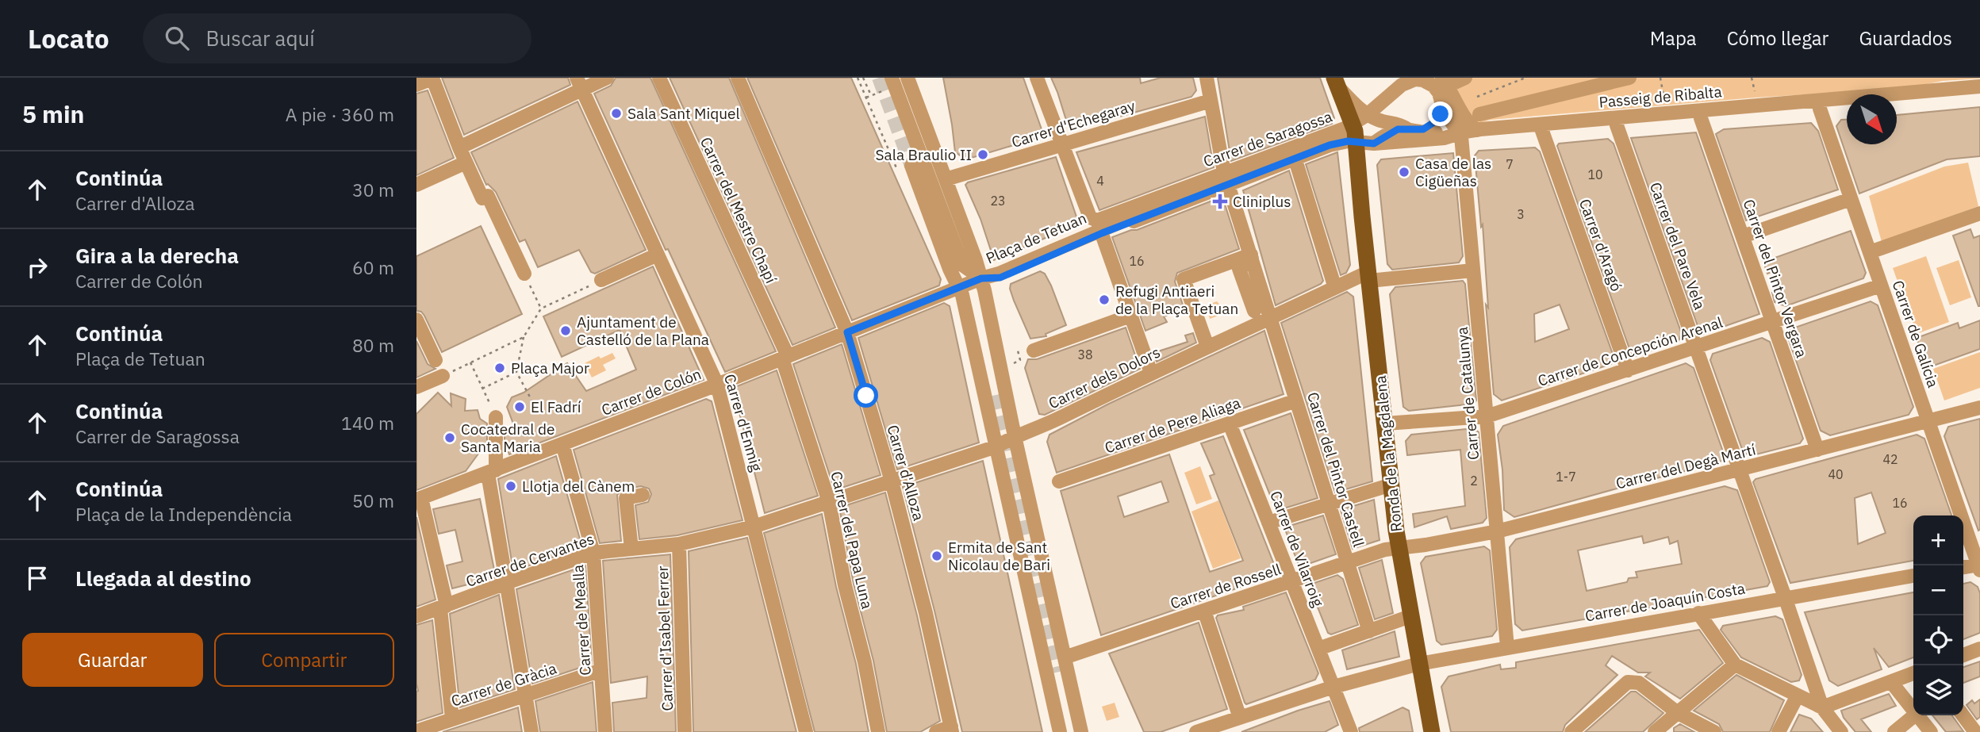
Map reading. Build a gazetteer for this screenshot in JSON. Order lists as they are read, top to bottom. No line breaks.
{"streets":{"main road":["Ronda de la Magdalena"],"street":["Passeig de Ribalta","Carrer d'Echegaray","Carrer de Saragossa","Carrer del Mestre Chapí","Plaça de Tetuan","Carrer d'Aragó","Carrer del Pare Vela","Carrer del Pintor Vergara","Carrer de Galícia","Carrer de Concepción Arenal","Carrer dels Dolors","Carrer de Colón","Carrer de Catalunya","Carrer d'Enmig","Carrer de Pere Aliaga","Carrer del Degà Martí","Carrer del Pintor Castell","Carrer d'Alloza","Carrer del Papa Luna","Carrer de Vilarroig","Carrer de Cervantes","Carrer de Rossell","Carrer de Joaquín Costa","Carrer de Mealla","Carrer d'Isabel Ferrer","Carrer de Gràcia"]},"crossings":[["Passeig de Ribalta","Carrer de Saragossa"],["Passeig de Ribalta","Carrer d'Aragó"],["Passeig de Ribalta","Carrer del Pare Vela"],["Passeig de Ribalta","Carrer del Pintor Vergara"],["Passeig de Ribalta","Carrer de Galícia"],["Passeig de Ribalta","Carrer de Catalunya"],["Carrer de Saragossa","Plaça de Tetuan"],["Carrer de Saragossa","Carrer de Catalunya"],["Carrer de Saragossa","Ronda de la Magdalena"],["Carrer del Mestre Chapí","Carrer de Colón"],["Carrer del Mestre Chapí","Carrer del Papa Luna"],["Plaça de Tetuan","Carrer dels Dolors"],["Plaça de Tetuan","Carrer de Colón"],["Carrer d'Aragó","Carrer de Concepción Arenal"],["Carrer del Pare Vela","Carrer de Concepción Arenal"],["Carrer del Pare Vela","Carrer del Degà Martí"],["Carrer del Pare Vela","Carrer de Joaquín Costa"],["Carrer del Pintor Vergara","Carrer de Concepción Arenal"],["Carrer del Pintor Vergara","Carrer del Degà Martí"],["Carrer de Galícia","Carrer de Concepción Arenal"],["Carrer de Galícia","Carrer del Degà Martí"],["Carrer de Concepción Arenal","Carrer de Catalunya"],["Carrer de Concepción Arenal","Ronda de la Magdalena"],["Carrer dels Dolors","Carrer de Catalunya"],["Carrer dels Dolors","Ronda de la Magdalena"],["Carrer dels Dolors","Carrer del Pintor Castell"],["Carrer dels Dolors","Carrer d'Alloza"],["Carrer dels Dolors","Carrer de Cervantes"],["Carrer de Colón","Carrer d'Enmig"],["Carrer de Colón","Carrer d'Alloza"],["Carrer de Colón","Carrer del Papa Luna"],["Carrer de Colón","Carrer de Mealla"],["Carrer de Catalunya","Carrer del Degà Martí"],["Carrer de Catalunya","Carrer de Joaquín Costa"],["Carrer d'Enmig","Carrer de Cervantes"],["Carrer de Pere Aliaga","Carrer del Pintor Castell"],["Carrer de Pere Aliaga","Carrer de Vilarroig"],["Ronda de la Magdalena","Carrer del Degà Martí"],["Ronda de la Magdalena","Carrer de Rossell"],["Ronda de la Magdalena","Carrer de Joaquín Costa"],["Carrer del Degà Martí","Carrer de Rossell"],["Carrer del Pintor Castell","Carrer de Rossell"],["Carrer d'Alloza","Carrer de Cervantes"],["Carrer del Papa Luna","Carrer de Cervantes"],["Carrer de Vilarroig","Carrer de Rossell"],["Carrer de Vilarroig","Carrer de Joaquín Costa"],["Carrer de Cervantes","Carrer de Mealla"],["Carrer de Cervantes","Carrer d'Isabel Ferrer"],["Carrer de Mealla","Carrer de Gràcia"]],"places":{"other":["Sala Sant Miquel","Sala Braulio II","Casa de las Cigüeñas","Refugi Antiaeri de la Plaça Tetuan","Ajuntament de Castelló de la Plana","Plaça Major","El Fadrí","Cocatedral de Santa Maria","Llotja del Cànem","Ermita de Sant Nicolau de Bari"],"health":["Cliniplus"]},"house_numbers":["7","10","4","23","3","16","38","42","40","1-7","2","16"],"north":"bottom right","page":{"header":"Locato","search":"Buscar aquí","nav":["Mapa","Cómo llegar","Guardados"],"heading":["5 min","A pie · 360 m"],"list":[["Continúa","Carrer d'Alloza","30 m"],["Gira a la derecha","Carrer de Colón","60 m"],["Continúa","Plaça de Tetuan","80 m"],["Continúa","Carrer de Saragossa","140 m"],["Continúa","Plaça de la Independència","50 m"],"Llegada al destino"],"map_buttons":["+","−"],"buttons":["Guardar","Compartir"]}}
